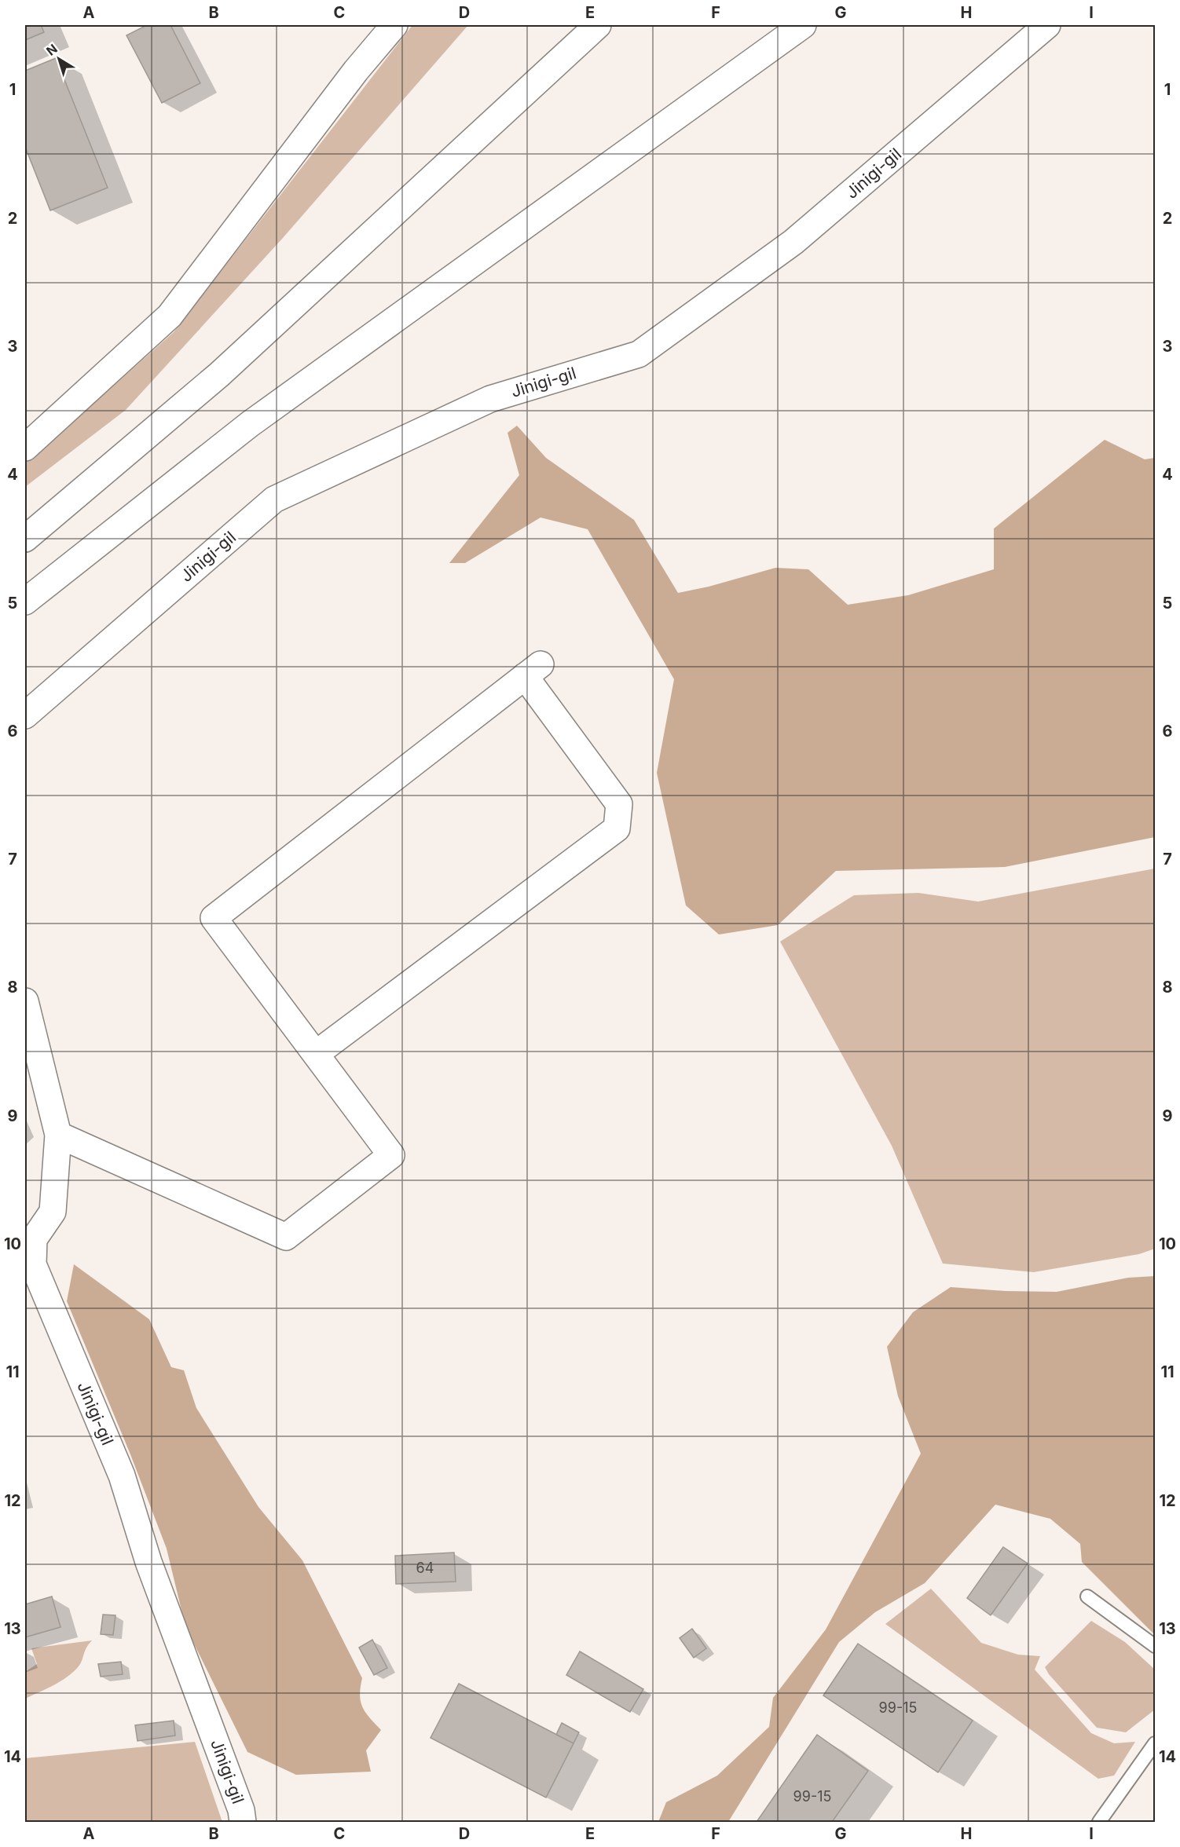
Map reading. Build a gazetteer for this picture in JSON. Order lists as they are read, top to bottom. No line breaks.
{"streets":{"main road":["Jinigi-gil"]},"house_numbers":["64","99-15","99-15"],"north":"top left","grid":{"columns":["A","B","C","D","E","F","G","H","I"],"rows":["1","2","3","4","5","6","7","8","9","10","11","12","13","14"]}}
